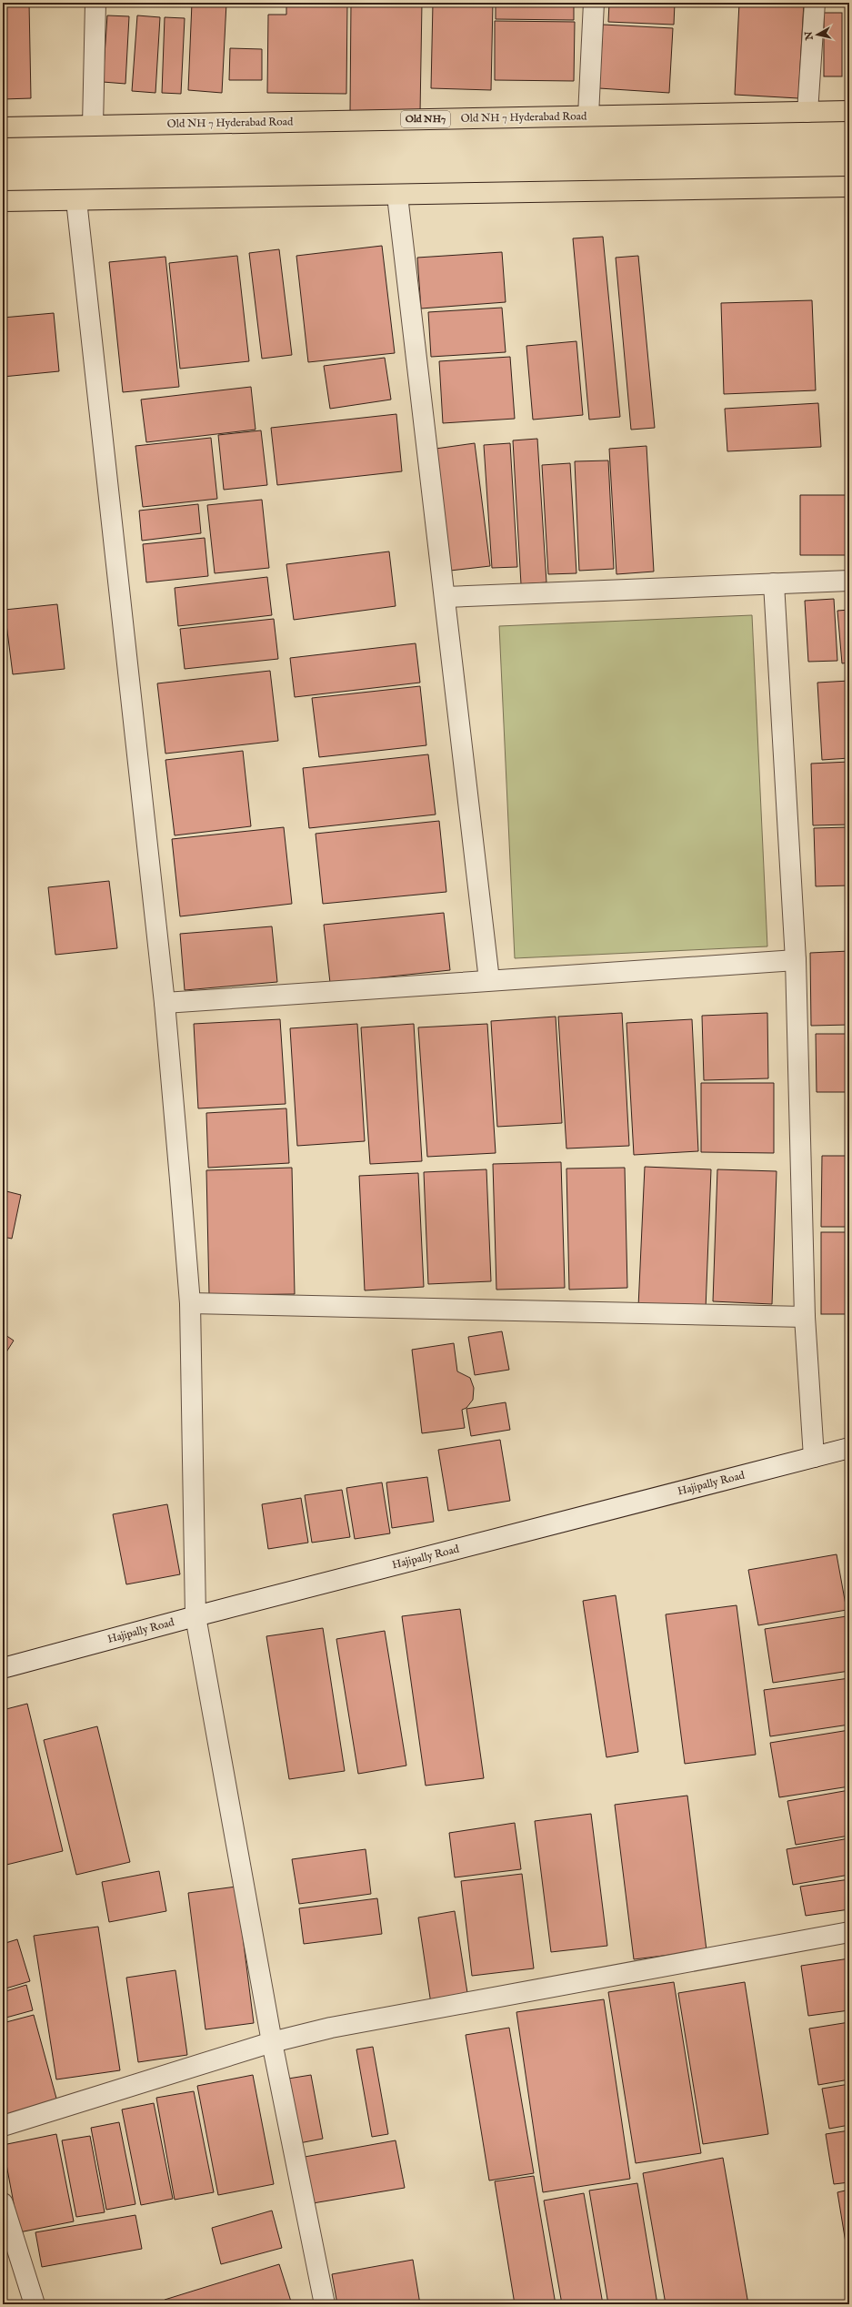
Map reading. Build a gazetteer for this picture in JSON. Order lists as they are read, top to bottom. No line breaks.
{"streets":{"main road":["Old NH 7 Hyderabad Road","Old NH7"],"street":["Hajipally Road"]},"north":"left"}
